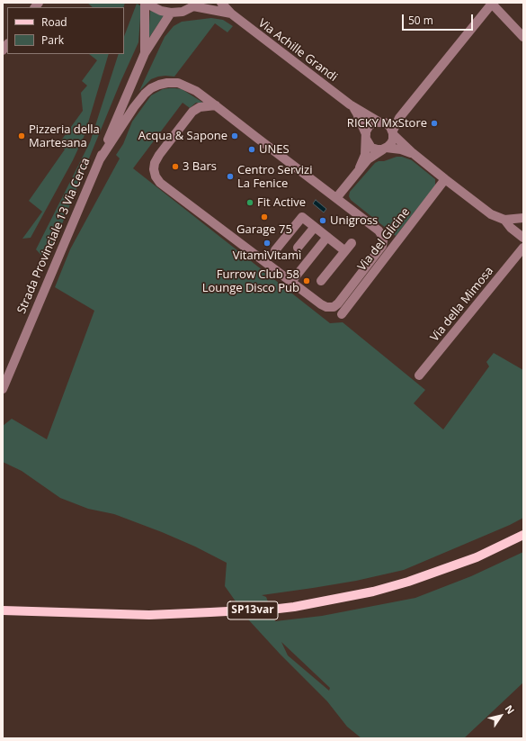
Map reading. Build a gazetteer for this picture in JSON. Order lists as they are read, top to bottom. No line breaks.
{"streets":{"main road":["SP13var"],"street":["Via Achille Grandi","Strada Provinciale 13 Via Cerca","Via del Glicine","Via della Mimosa"]},"places":["RICKY MxStore","Pizzeria della Martesana","Acqua & Sapone","UNES","3 Bars","Centro Servizi La Fenice","Fit Active","Garage 75","Unigross","VitamìVitamì","Furrow Club 58 Lounge Disco Pub"],"legend":["Road","Park"],"scale_bar":"50 m","north":"top right"}
